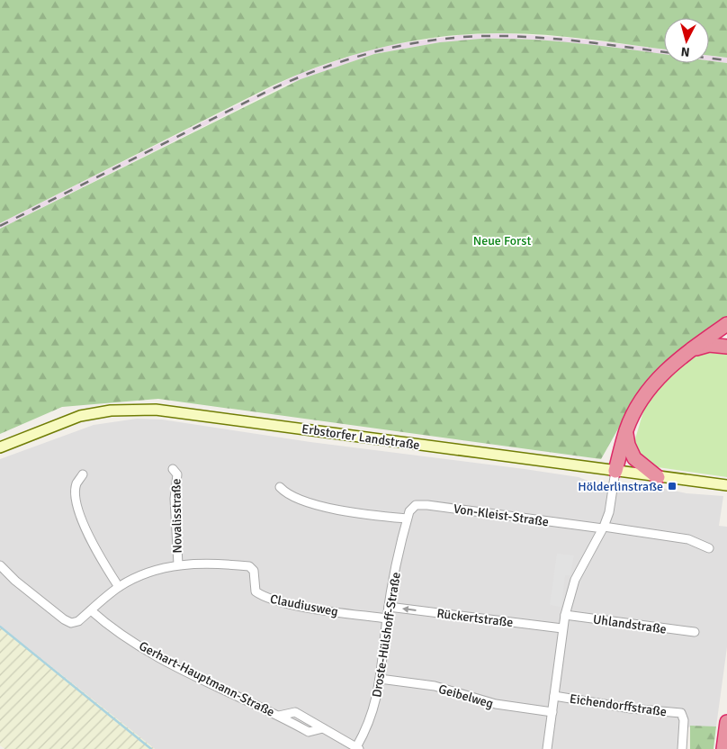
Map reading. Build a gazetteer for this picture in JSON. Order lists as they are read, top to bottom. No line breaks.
{"streets":{"street":["Erbstorfer Landstraße","Von-Kleist-Straße","Novalisstraße","Claudiusweg","Rückertstraße","Uhlandstraße","Droste-Hülshoff-Straße","Gerhart-Hauptmann-Straße","Geibelweg","Eichendorffstraße"]},"crossings":[["Von-Kleist-Straße","Droste-Hülshoff-Straße"],["Novalisstraße","Claudiusweg"],["Claudiusweg","Droste-Hülshoff-Straße"],["Claudiusweg","Gerhart-Hauptmann-Straße"],["Rückertstraße","Droste-Hülshoff-Straße"],["Droste-Hülshoff-Straße","Gerhart-Hauptmann-Straße"],["Droste-Hülshoff-Straße","Geibelweg"]],"one_way":["Rückertstraße"],"parks":["Neue Forst"],"places":{"transit":["Hölderlinstraße"]},"north":"bottom"}
